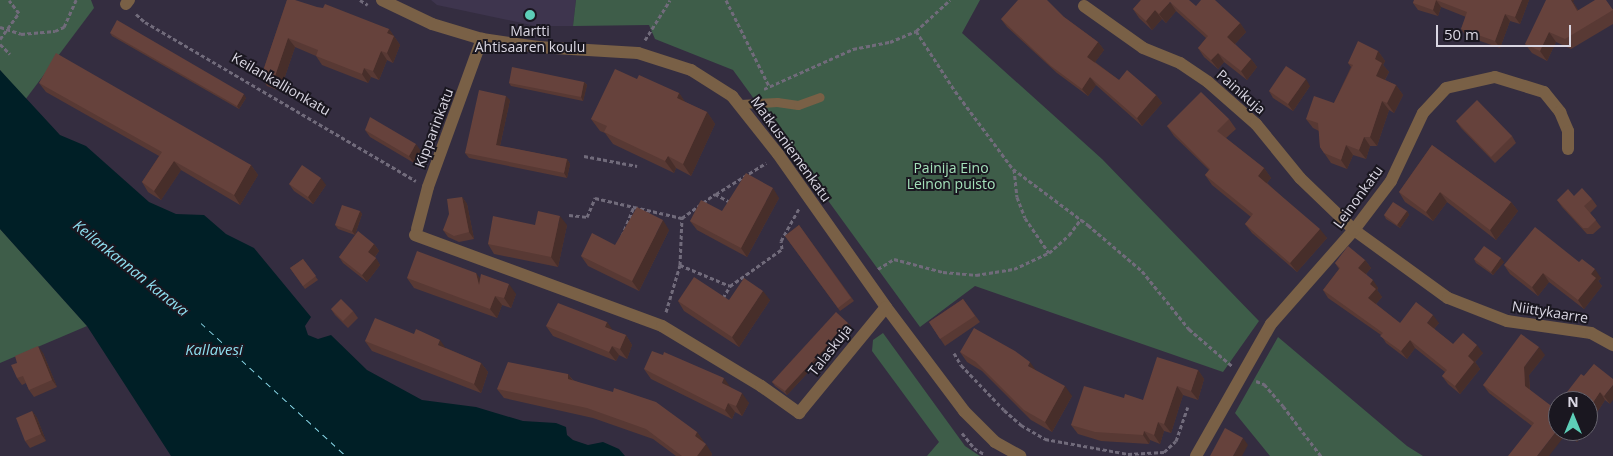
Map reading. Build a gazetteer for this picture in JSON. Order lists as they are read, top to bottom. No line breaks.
{"streets":{"street":["Painikuja","Kipparinkatu","Matkusniemenkatu","Leinonkatu","Niittykaarre","Talaskuja"],"path":["Keilankallionkatu"]},"crossings":[["Keilankallionkatu","Kipparinkatu"],["Painikuja","Leinonkatu"],["Painikuja","Niittykaarre"],["Kipparinkatu","Matkusniemenkatu"],["Kipparinkatu","Talaskuja"],["Matkusniemenkatu","Talaskuja"],["Leinonkatu","Niittykaarre"]],"water":["Keilankannan kanava","Kallavesi"],"parks":["Painija Eino Leinon puisto"],"places":["Martti Ahtisaaren koulu"],"scale_bar":"50 m","north":"top"}
